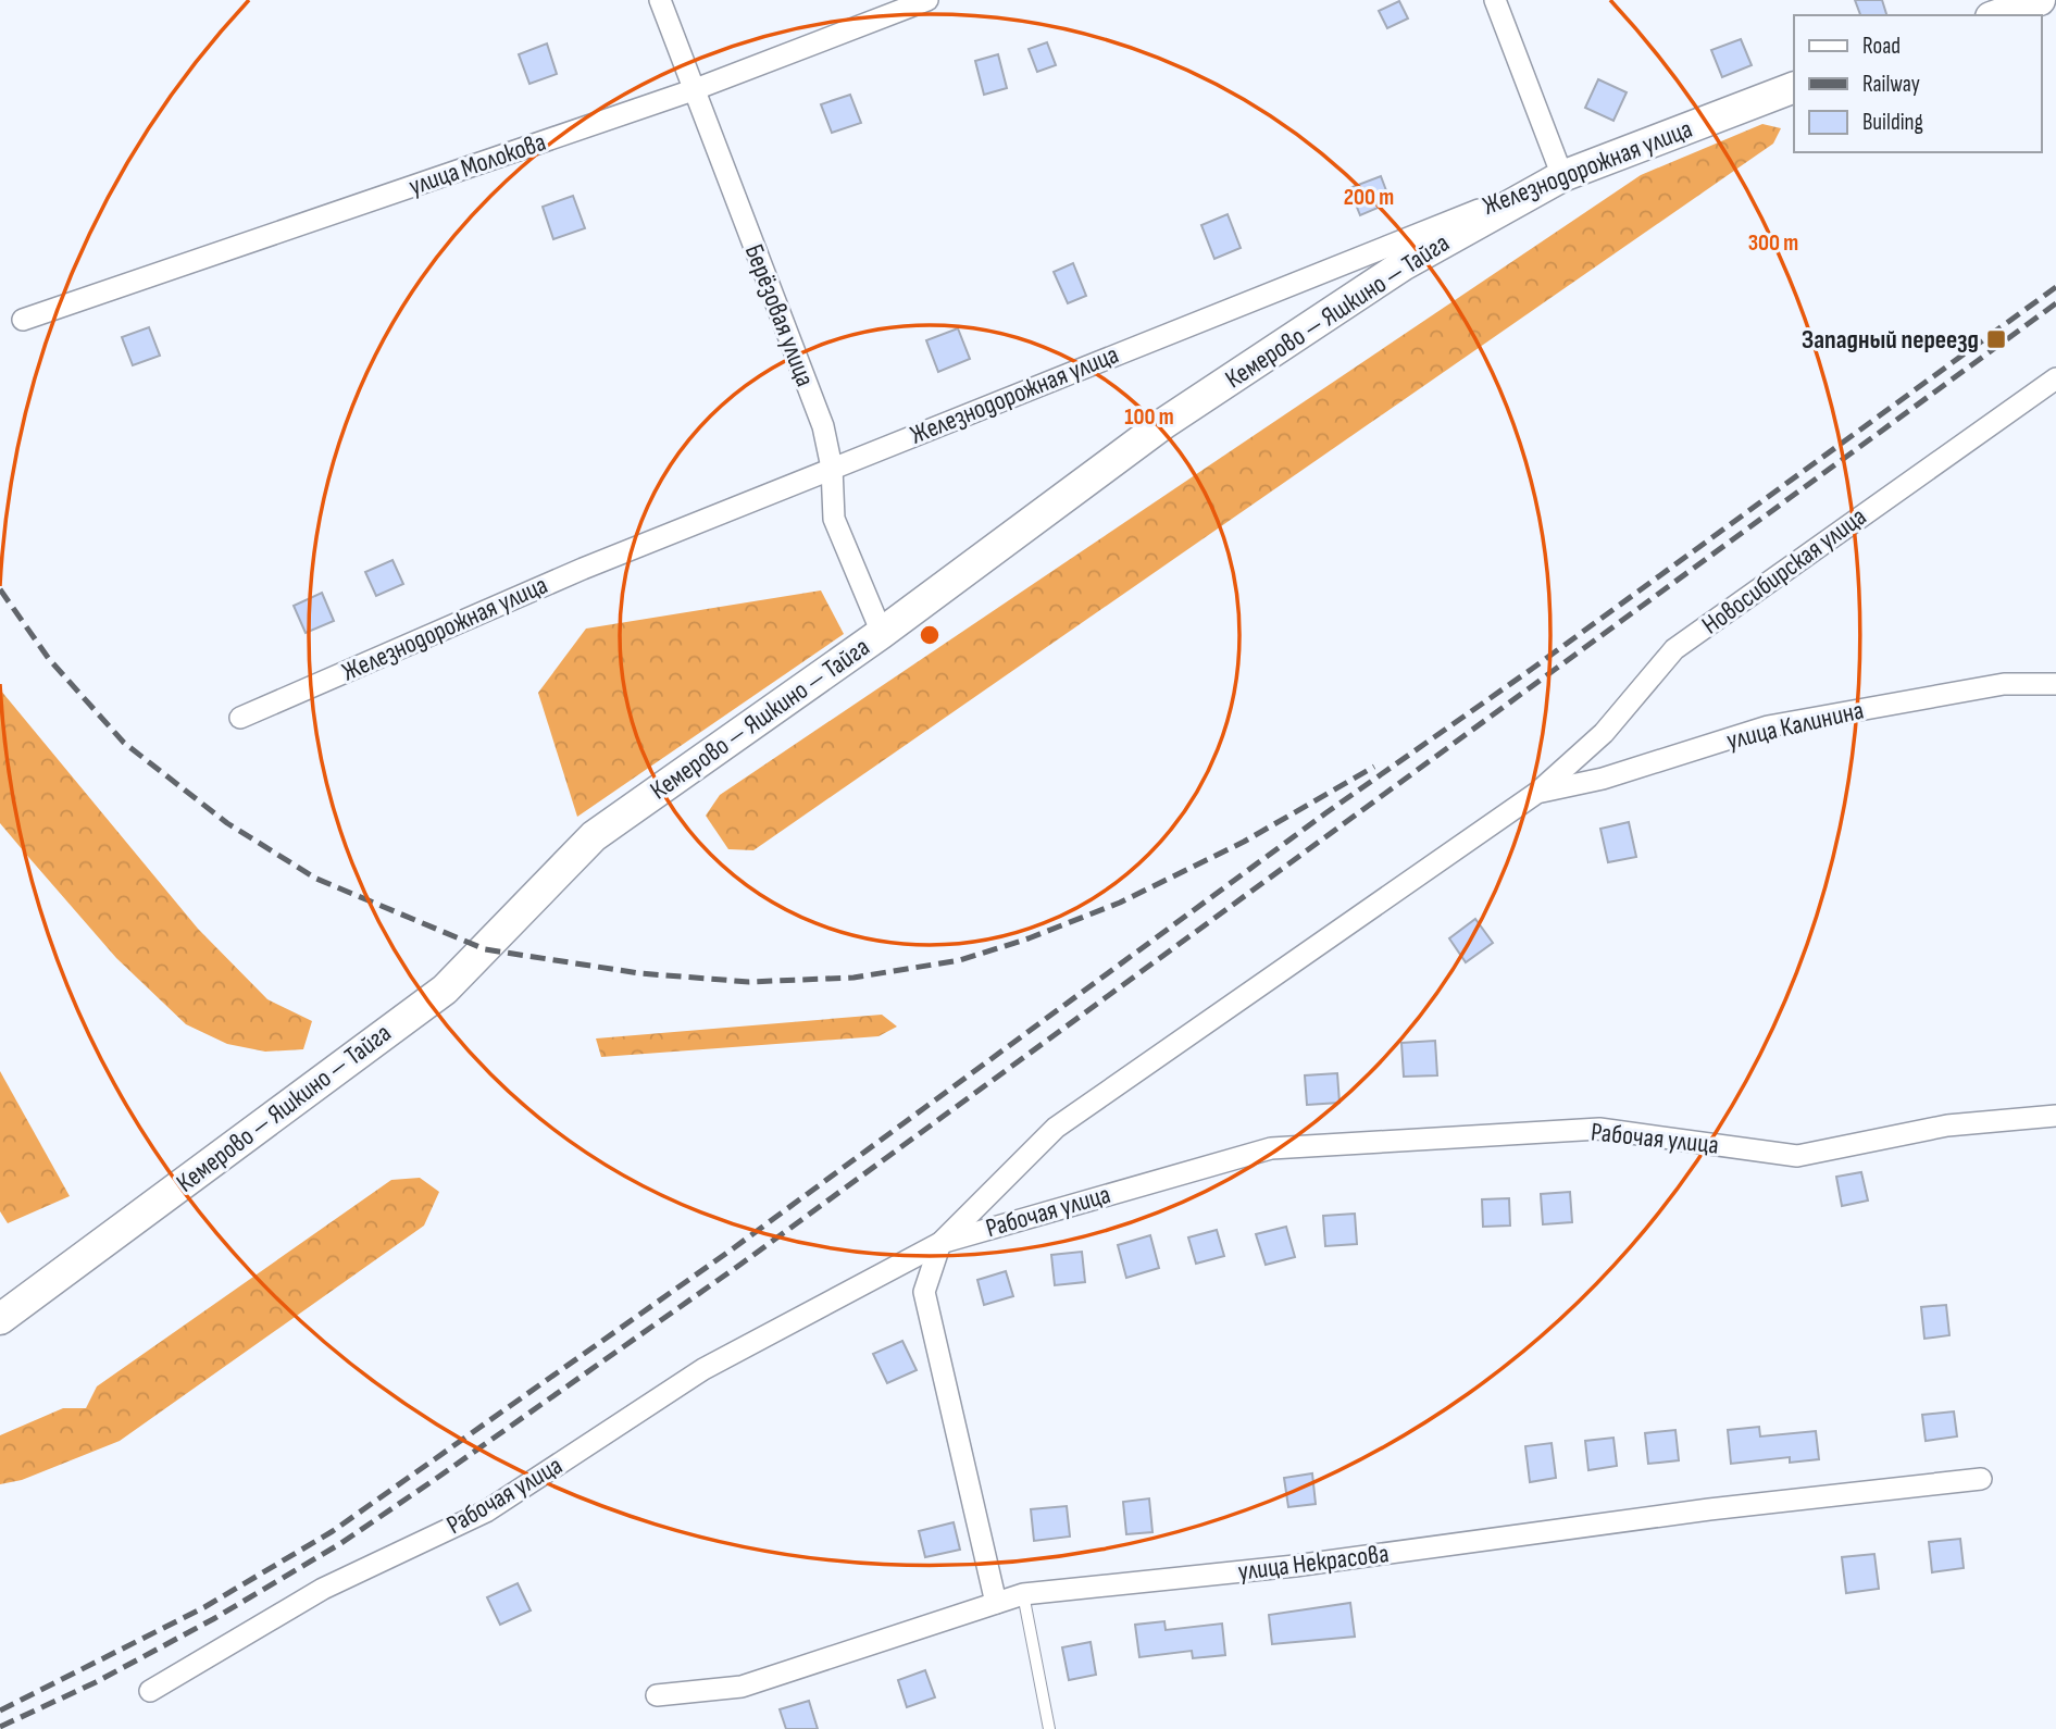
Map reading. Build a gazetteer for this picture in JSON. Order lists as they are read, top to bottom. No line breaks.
{"streets":{"main road":["Железнодорожная улица","Кемерово — Яшкино — Тайга"],"street":["улица Молокова","Берёзовая улица","Новосибирская улица","улица Калинина","Рабочая улица","улица Некрасова"]},"crossings":[["улица Молокова","Берёзовая улица"],["Железнодорожная улица","Кемерово — Яшкино — Тайга"],["Железнодорожная улица","Берёзовая улица"],["Кемерово — Яшкино — Тайга","Берёзовая улица"],["Новосибирская улица","улица Калинина"],["Новосибирская улица","Рабочая улица"]],"places":{"transit":["Западный переезд"]},"legend":["Road","Railway","Building"],"rings":["200 m","300 m","100 m"]}
